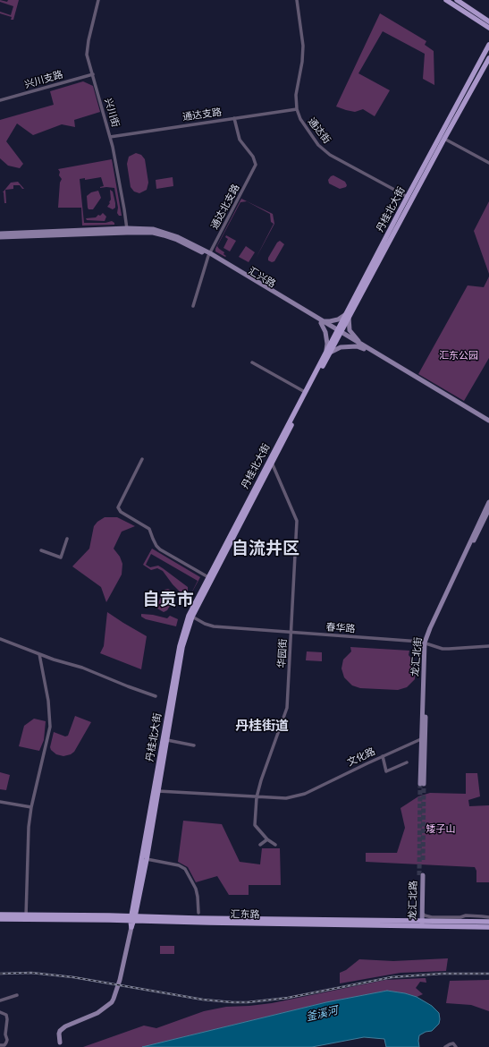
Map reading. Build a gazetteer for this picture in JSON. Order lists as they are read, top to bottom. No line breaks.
{"streets":{"main road":["丹桂北大街","汇兴路","龙汇北街","龙汇北路","汇东路"],"street":["兴川支路","兴川街","通达支路","通达街","通达北支路","春华路","华园街","文化路"]},"crossings":[["兴川支路","兴川街"],["兴川街","通达支路"],["兴川街","汇兴路"],["通达支路","通达街"],["通达支路","通达北支路"],["通达街","丹桂北大街"],["通达北支路","汇兴路"],["丹桂北大街","汇兴路"],["丹桂北大街","春华路"],["丹桂北大街","华园街"],["丹桂北大街","汇东路"],["春华路","华园街"],["春华路","龙汇北街"],["华园街","文化路"],["龙汇北街","文化路"],["龙汇北路","汇东路"]],"districts":["自流井区","自贡市","丹桂街道"],"water":["釜溪河"],"parks":["汇东公园","矮子山"]}
